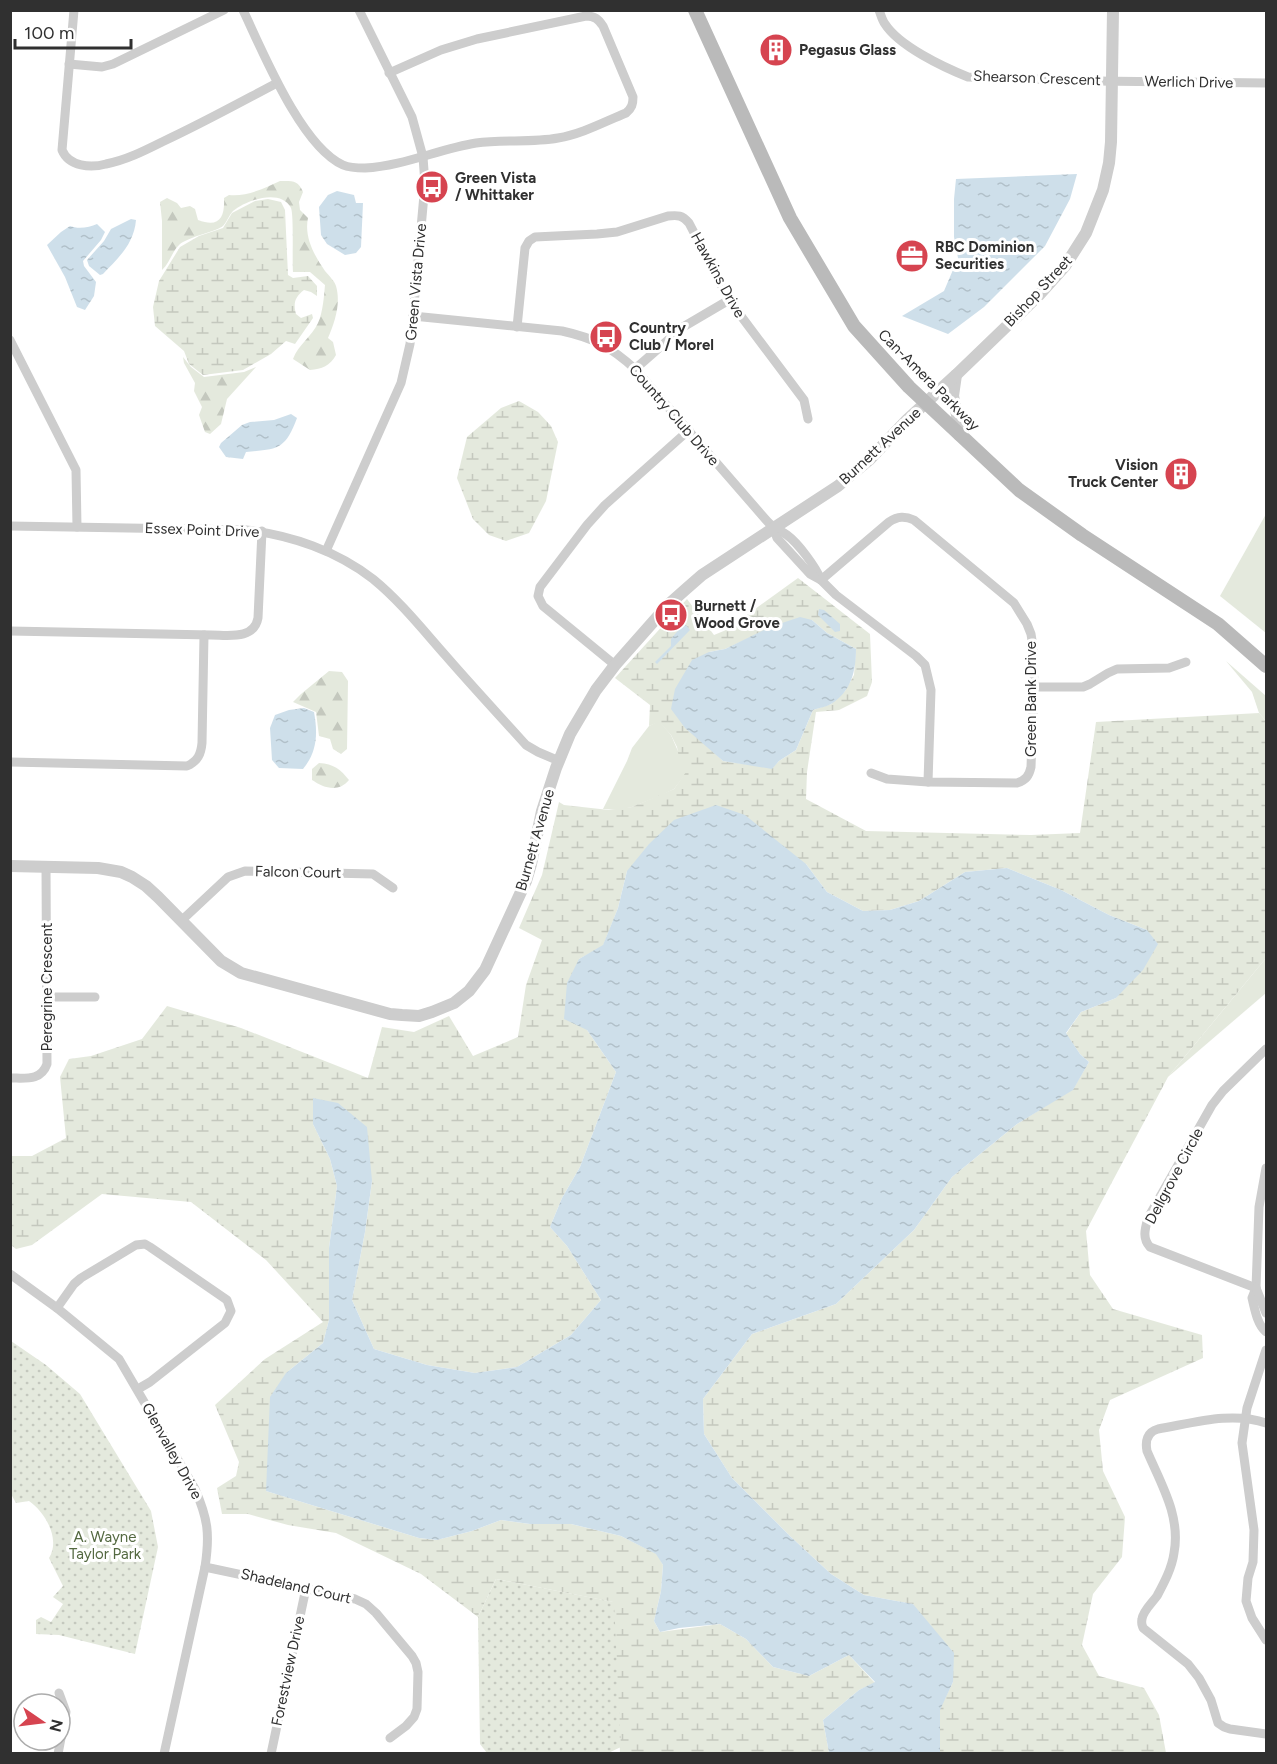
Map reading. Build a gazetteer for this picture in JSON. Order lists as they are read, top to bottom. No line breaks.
{"streets":{"main road":["Can-Amera Parkway"],"street":["Shearson Crescent","Werlich Drive","Hawkins Drive","Green Vista Drive","Bishop Street","Country Club Drive","Burnett Avenue","Essex Point Drive","Green Bank Drive","Falcon Court","Peregrine Crescent","Dellgrove Circle","Glenvalley Drive","Shadeland Court","Forestview Drive"]},"crossings":[["Shearson Crescent","Werlich Drive"],["Shearson Crescent","Bishop Street"],["Werlich Drive","Bishop Street"],["Hawkins Drive","Country Club Drive"],["Green Vista Drive","Country Club Drive"],["Green Vista Drive","Essex Point Drive"],["Bishop Street","Can-Amera Parkway"],["Bishop Street","Burnett Avenue"],["Can-Amera Parkway","Burnett Avenue"],["Country Club Drive","Burnett Avenue"],["Country Club Drive","Green Bank Drive"],["Burnett Avenue","Essex Point Drive"],["Burnett Avenue","Falcon Court"],["Burnett Avenue","Peregrine Crescent"],["Glenvalley Drive","Shadeland Court"],["Shadeland Court","Forestview Drive"]],"parks":["A. Wayne Taylor Park"],"places":{"building":["Pegasus Glass","Vision Truck Center"],"bus stop":["Green Vista / Whittaker","Country Club / Morel","Burnett / Wood Grove"],"office":["RBC Dominion Securities"]},"scale_bar":"100 m","north":"right"}
